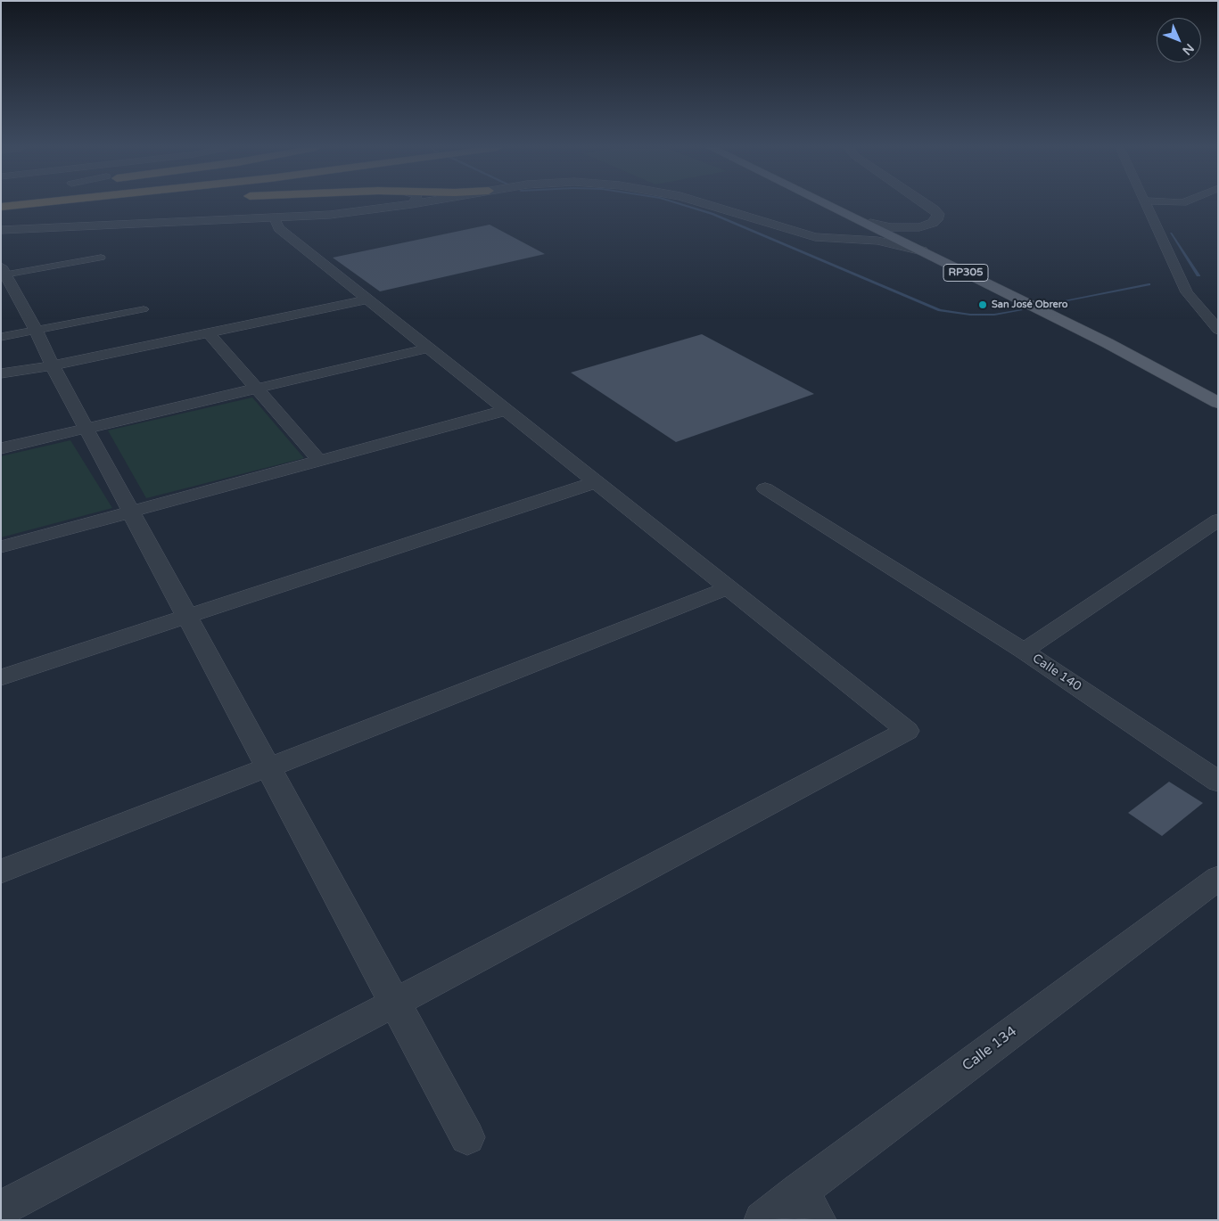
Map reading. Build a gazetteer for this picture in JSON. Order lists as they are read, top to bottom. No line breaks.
{"streets":{"main road":["RP305"],"street":["Calle 140","Calle 134"]},"places":["San José Obrero"],"north":"bottom right"}
